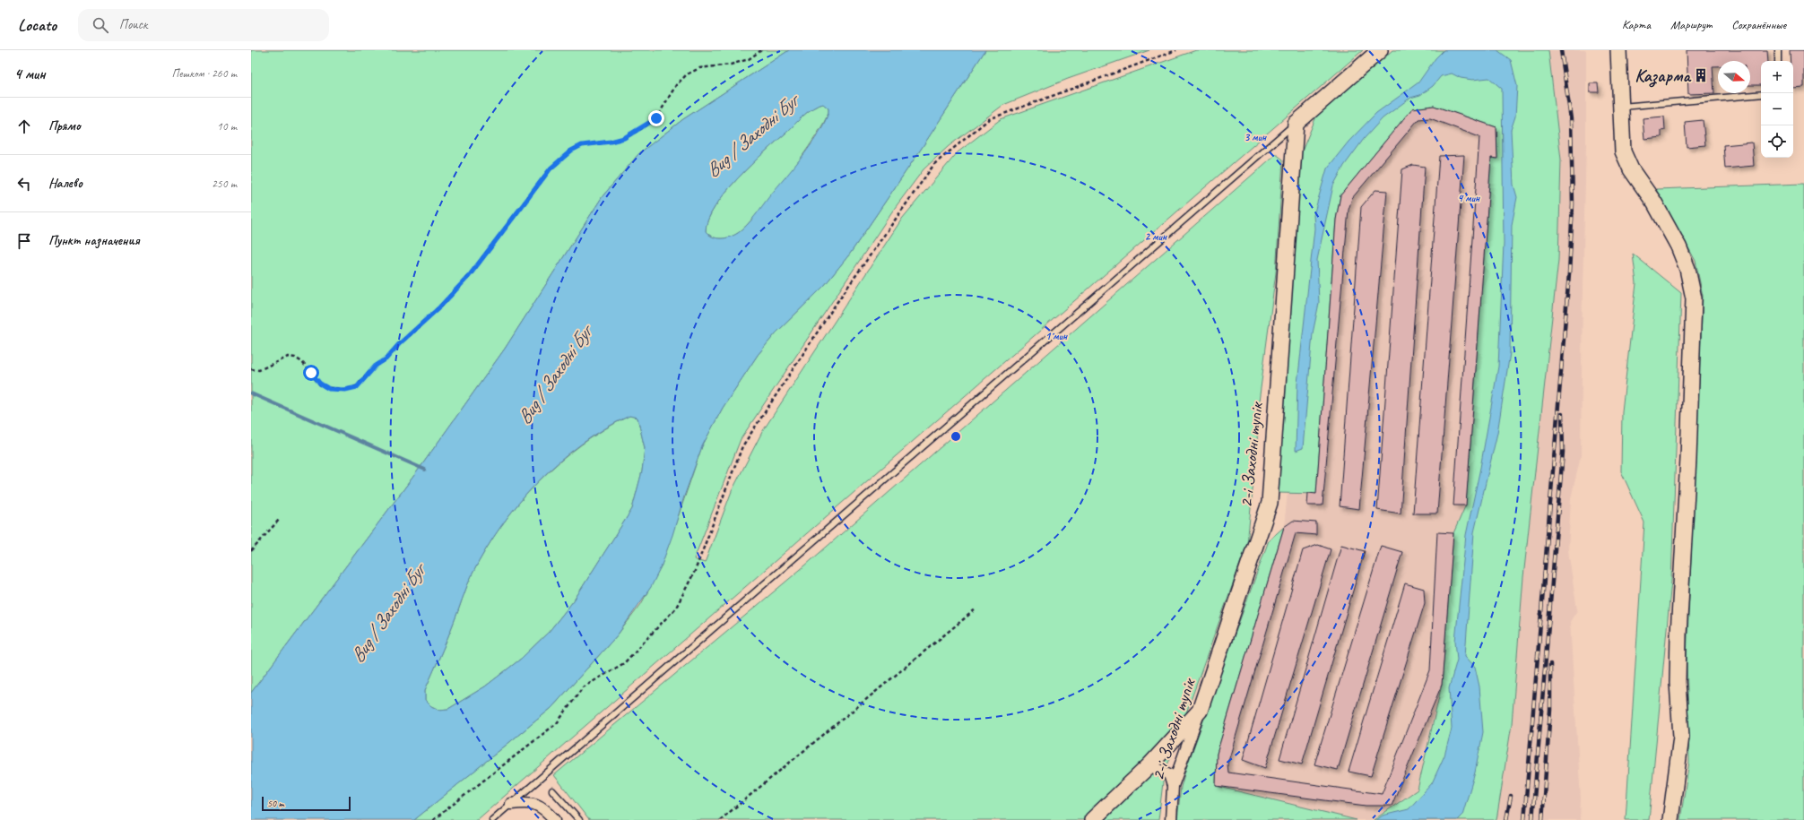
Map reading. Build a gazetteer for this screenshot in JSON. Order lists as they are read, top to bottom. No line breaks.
{"streets":{"main road":["2-і Заходні тупік"]},"water":["Bug / Заходні Буг"],"places":{"building":["Казарма"]},"scale_bar":"50 m","north":"right","page":{"header":"Locato","search":"Поиск","nav":["Карта","Маршрут","Сохранённые"],"heading":["4 мин","Пешком · 260 m"],"map_buttons":["+","−"],"list":[["Прямо","10 m"],["Налево","250 m"],"Пункт назначения"],"scale":"50 m"},"rings":["3 мин","4 мин","2 мин","1 мин"]}
